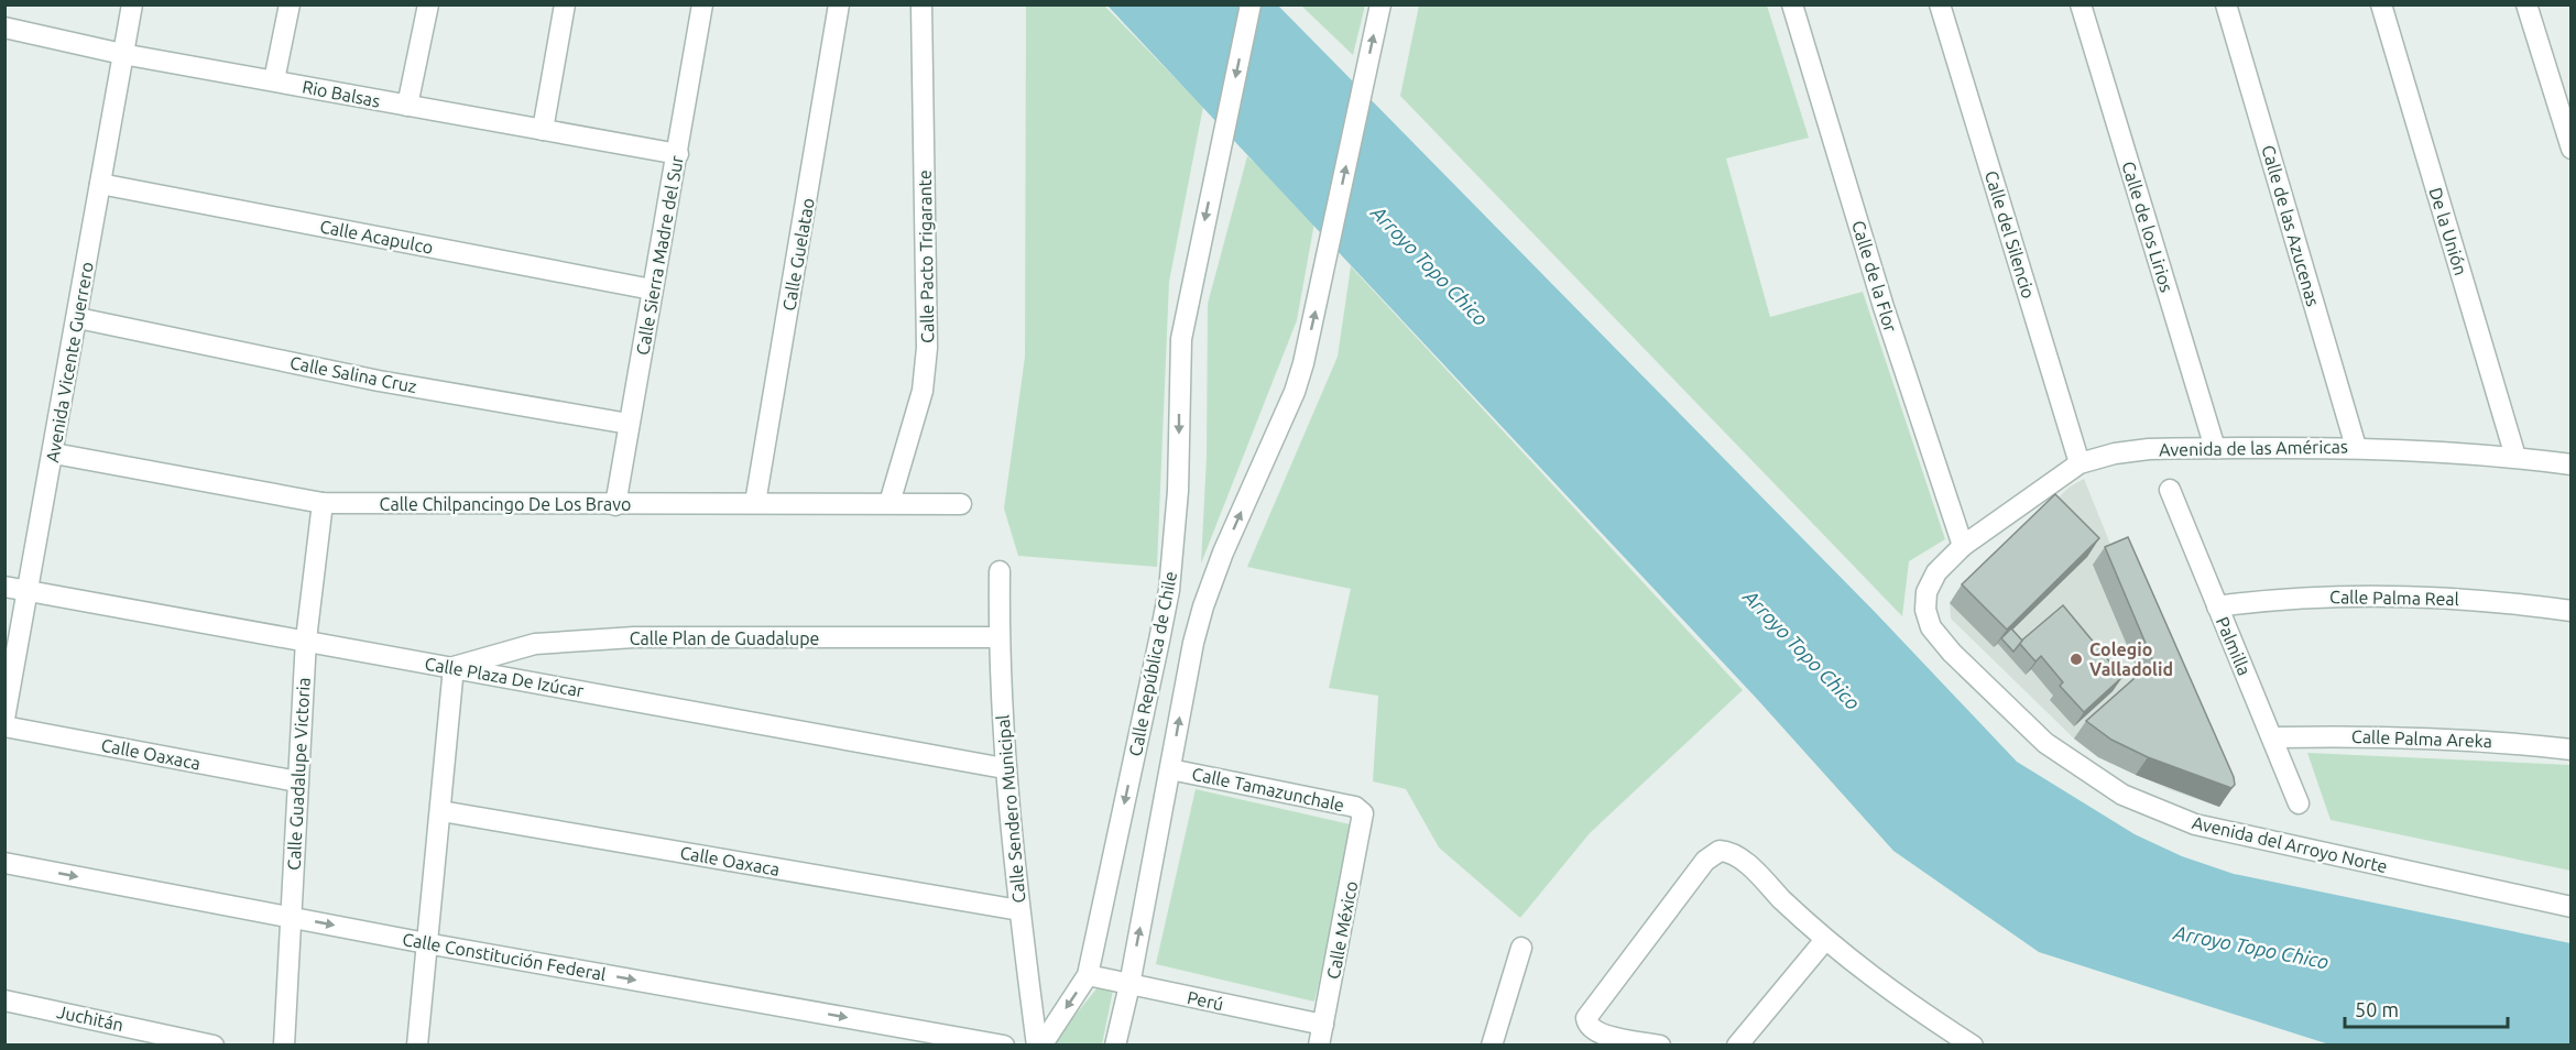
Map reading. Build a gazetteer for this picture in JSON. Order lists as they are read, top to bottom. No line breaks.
{"streets":{"street":["Rio Balsas","Calle de las Azucenas","Calle de los Lirios","De la Unión","Calle del Silencio","Calle Acapulco","Calle Guelatao","Calle Sierra Madre del Sur","Calle Pacto Trigarante","Calle de la Flor","Avenida Vicente Guerrero","Calle Salina Cruz","Avenida de las Américas","Calle Chilpancingo De Los Bravo","Calle Palma Real","Calle Plan de Guadalupe","Palmilla","Calle República de Chile","Calle Plaza De Izúcar","Calle Palma Areka","Calle Oaxaca","Calle Guadalupe Victoria","Calle Tamazunchale","Calle Sendero Municipal","Avenida del Arroyo Norte","Calle México","Calle Constitución Federal","Perú","Juchitán"]},"crossings":[["Rio Balsas","Calle Sierra Madre del Sur"],["Rio Balsas","Avenida Vicente Guerrero"],["Calle de las Azucenas","Avenida de las Américas"],["Calle de los Lirios","Avenida de las Américas"],["De la Unión","Avenida de las Américas"],["Calle del Silencio","Avenida de las Américas"],["Calle Acapulco","Calle Sierra Madre del Sur"],["Calle Acapulco","Avenida Vicente Guerrero"],["Calle Guelatao","Calle Chilpancingo De Los Bravo"],["Calle Sierra Madre del Sur","Calle Salina Cruz"],["Calle Sierra Madre del Sur","Calle Chilpancingo De Los Bravo"],["Calle Pacto Trigarante","Calle Chilpancingo De Los Bravo"],["Calle de la Flor","Avenida de las Américas"],["Calle de la Flor","Avenida del Arroyo Norte"],["Avenida Vicente Guerrero","Calle Salina Cruz"],["Avenida Vicente Guerrero","Calle Chilpancingo De Los Bravo"],["Avenida Vicente Guerrero","Calle Plaza De Izúcar"],["Avenida de las Américas","Avenida del Arroyo Norte"],["Calle Chilpancingo De Los Bravo","Calle Guadalupe Victoria"],["Calle Palma Real","Palmilla"],["Calle Plan de Guadalupe","Calle Plaza De Izúcar"],["Calle Plan de Guadalupe","Calle Sendero Municipal"],["Palmilla","Calle Palma Areka"],["Calle República de Chile","Calle Tamazunchale"],["Calle República de Chile","Calle Sendero Municipal"],["Calle República de Chile","Perú"],["Calle Plaza De Izúcar","Calle Guadalupe Victoria"],["Calle Plaza De Izúcar","Calle Sendero Municipal"],["Calle Oaxaca","Calle Guadalupe Victoria"],["Calle Oaxaca","Calle Sendero Municipal"],["Calle Guadalupe Victoria","Calle Constitución Federal"],["Calle Tamazunchale","Calle México"],["Calle México","Perú"]],"one_way":["Calle Constitución Federal"],"water":["Arroyo Topo Chico"],"places":["Colegio Valladolid"],"scale_bar":"50 m"}
